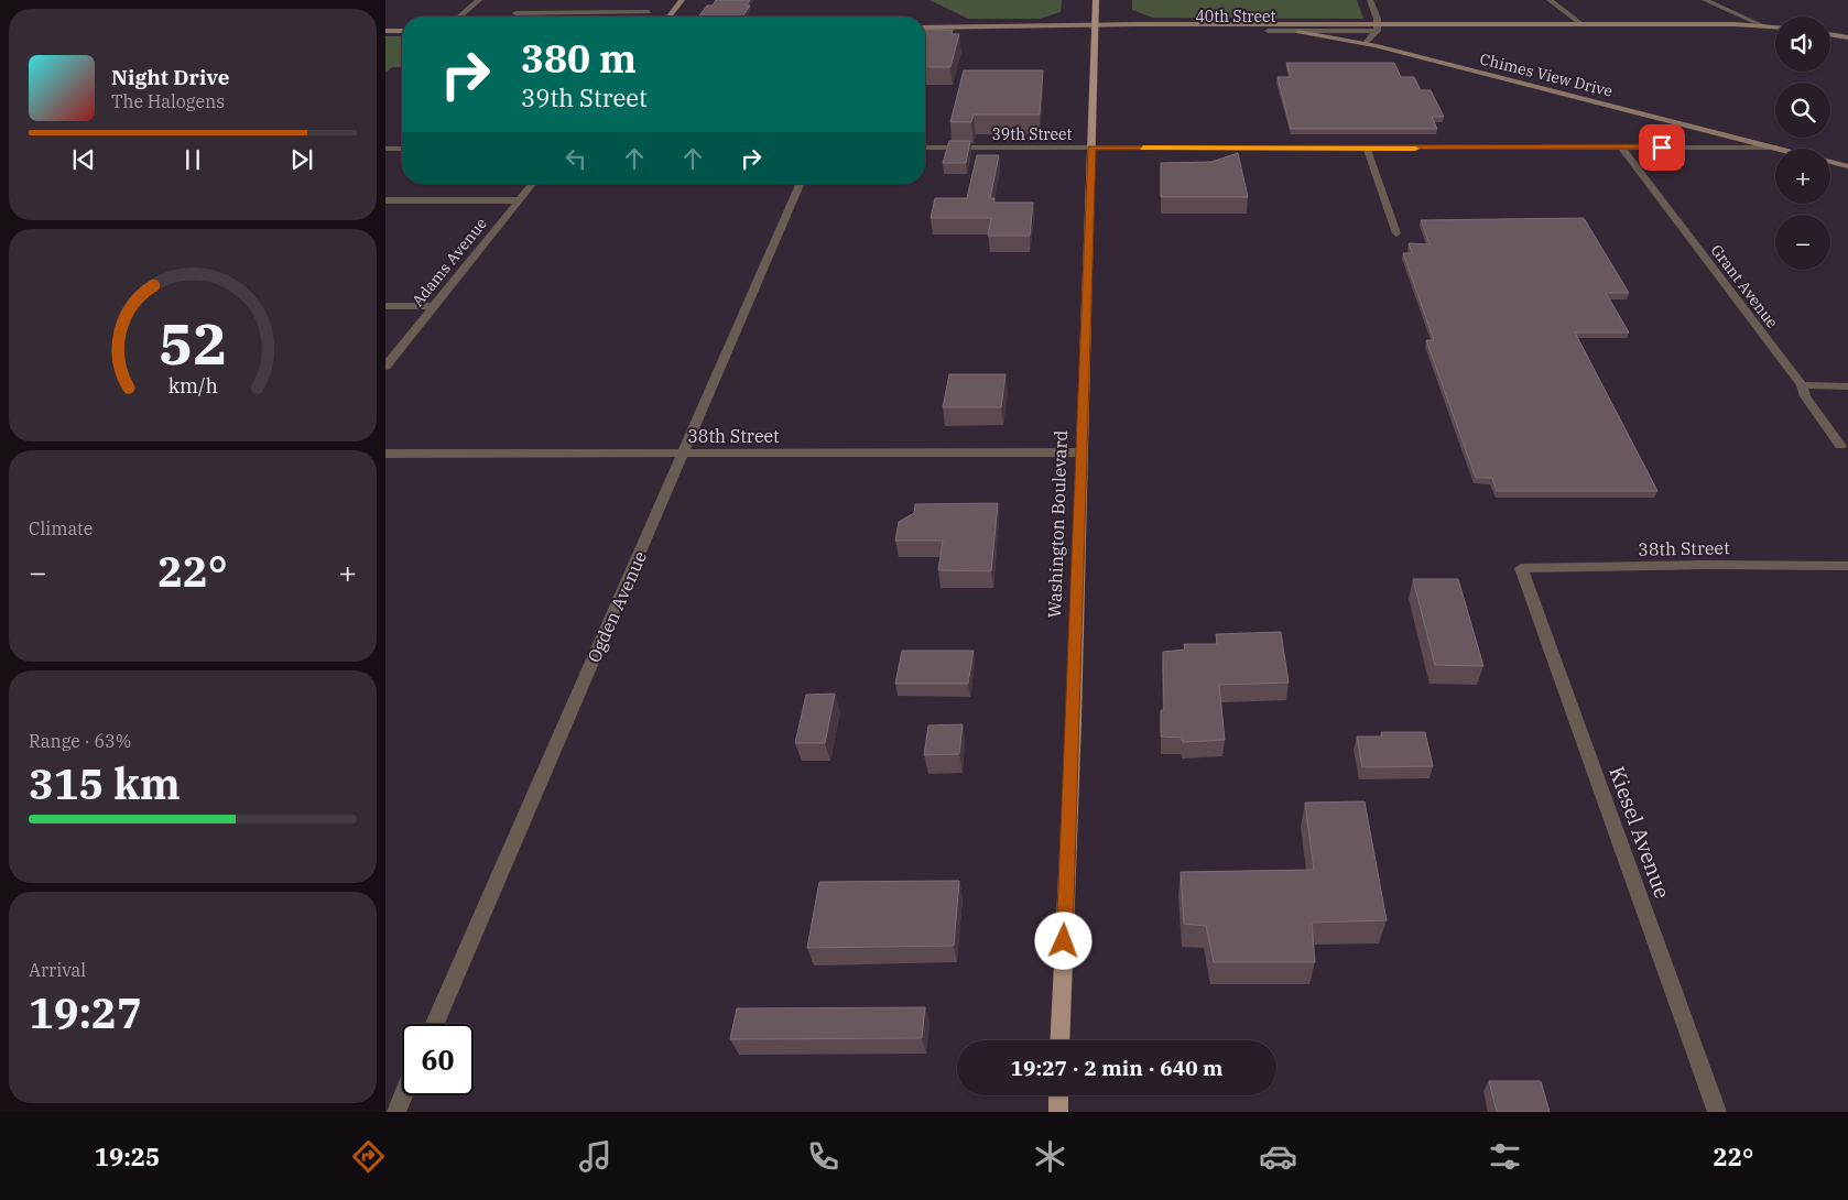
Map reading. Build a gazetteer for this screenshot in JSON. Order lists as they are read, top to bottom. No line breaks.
{"streets":{"main road":["40th Street","Chimes View Drive","Washington Boulevard"],"street":["39th Street","Adams Avenue","Grant Avenue","38th Street","Ogden Avenue","Kiesel Avenue"]},"crossings":[["40th Street","Chimes View Drive"],["40th Street","Washington Boulevard"],["Chimes View Drive","39th Street"],["39th Street","Grant Avenue"],["39th Street","Washington Boulevard"],["38th Street","Washington Boulevard"],["38th Street","Ogden Avenue"],["38th Street","Kiesel Avenue"]],"page":{"map_buttons":["+","−"],"turn":["380 m","39th Street"],"song":["Night Drive","The Halogens"],"tile":["Climate",["Range · 63%","315 km"],["Arrival","19:27"]],"heat":["−","22°","+"],"limit":"60","trip":"19:27 · 2 min · 640 m","tabs":["19:25","22°"],"gauge":["52","km/h"]}}
